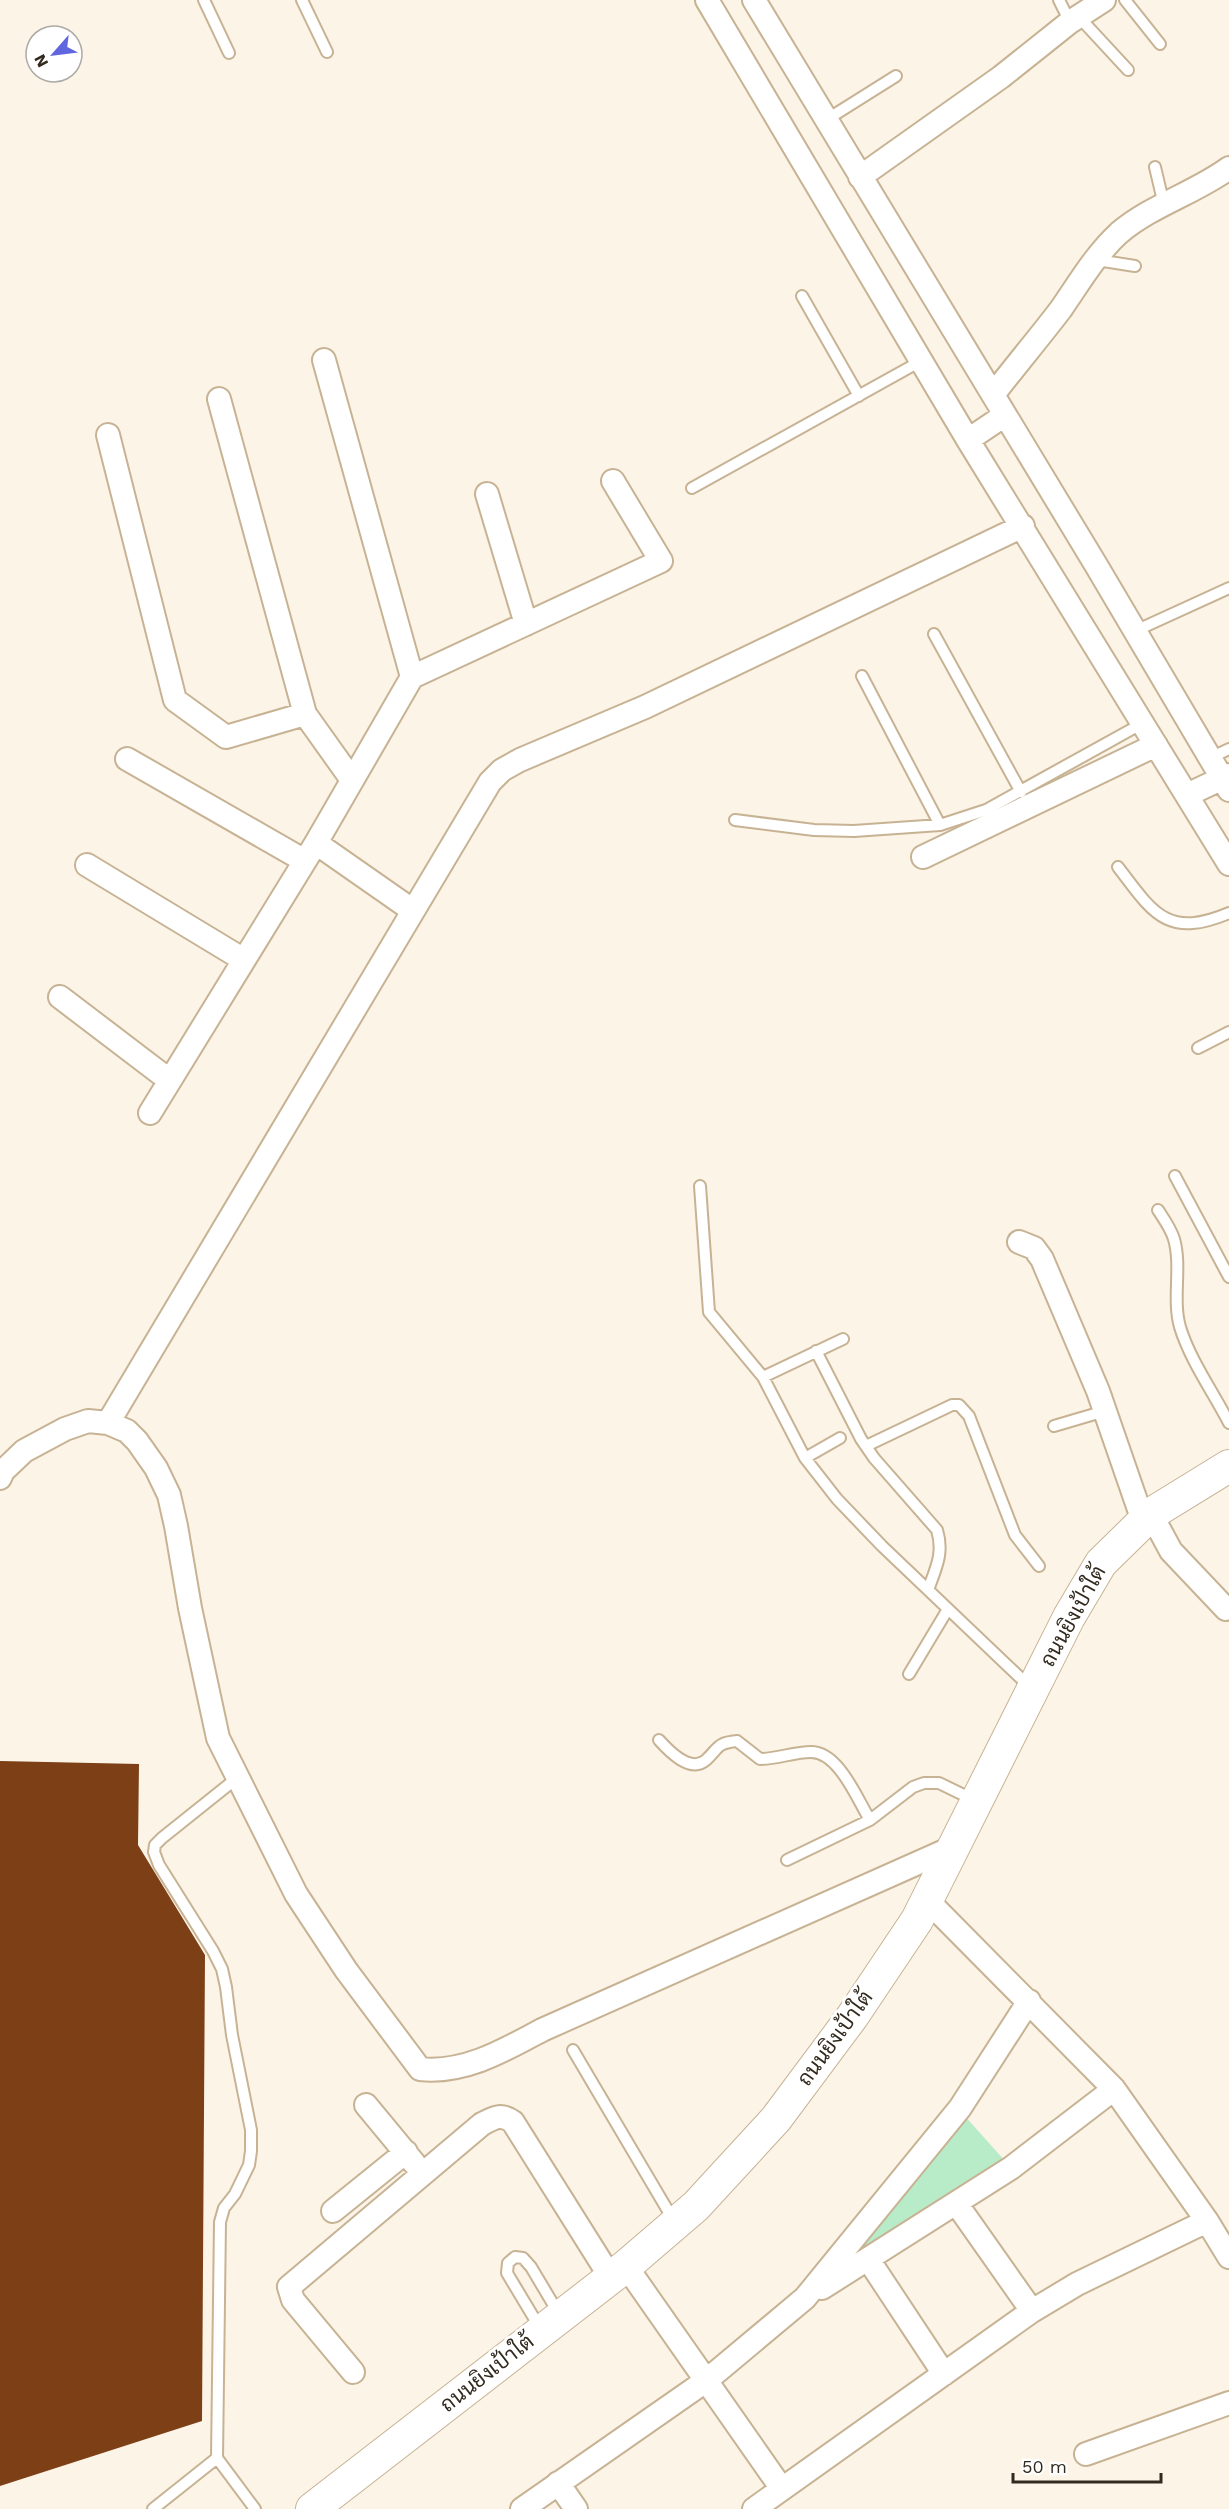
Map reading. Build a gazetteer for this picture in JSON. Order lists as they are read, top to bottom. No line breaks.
{"streets":{"main road":["ถนนยิงเป้าใต้"]},"scale_bar":"50 m","north":"bottom left"}
